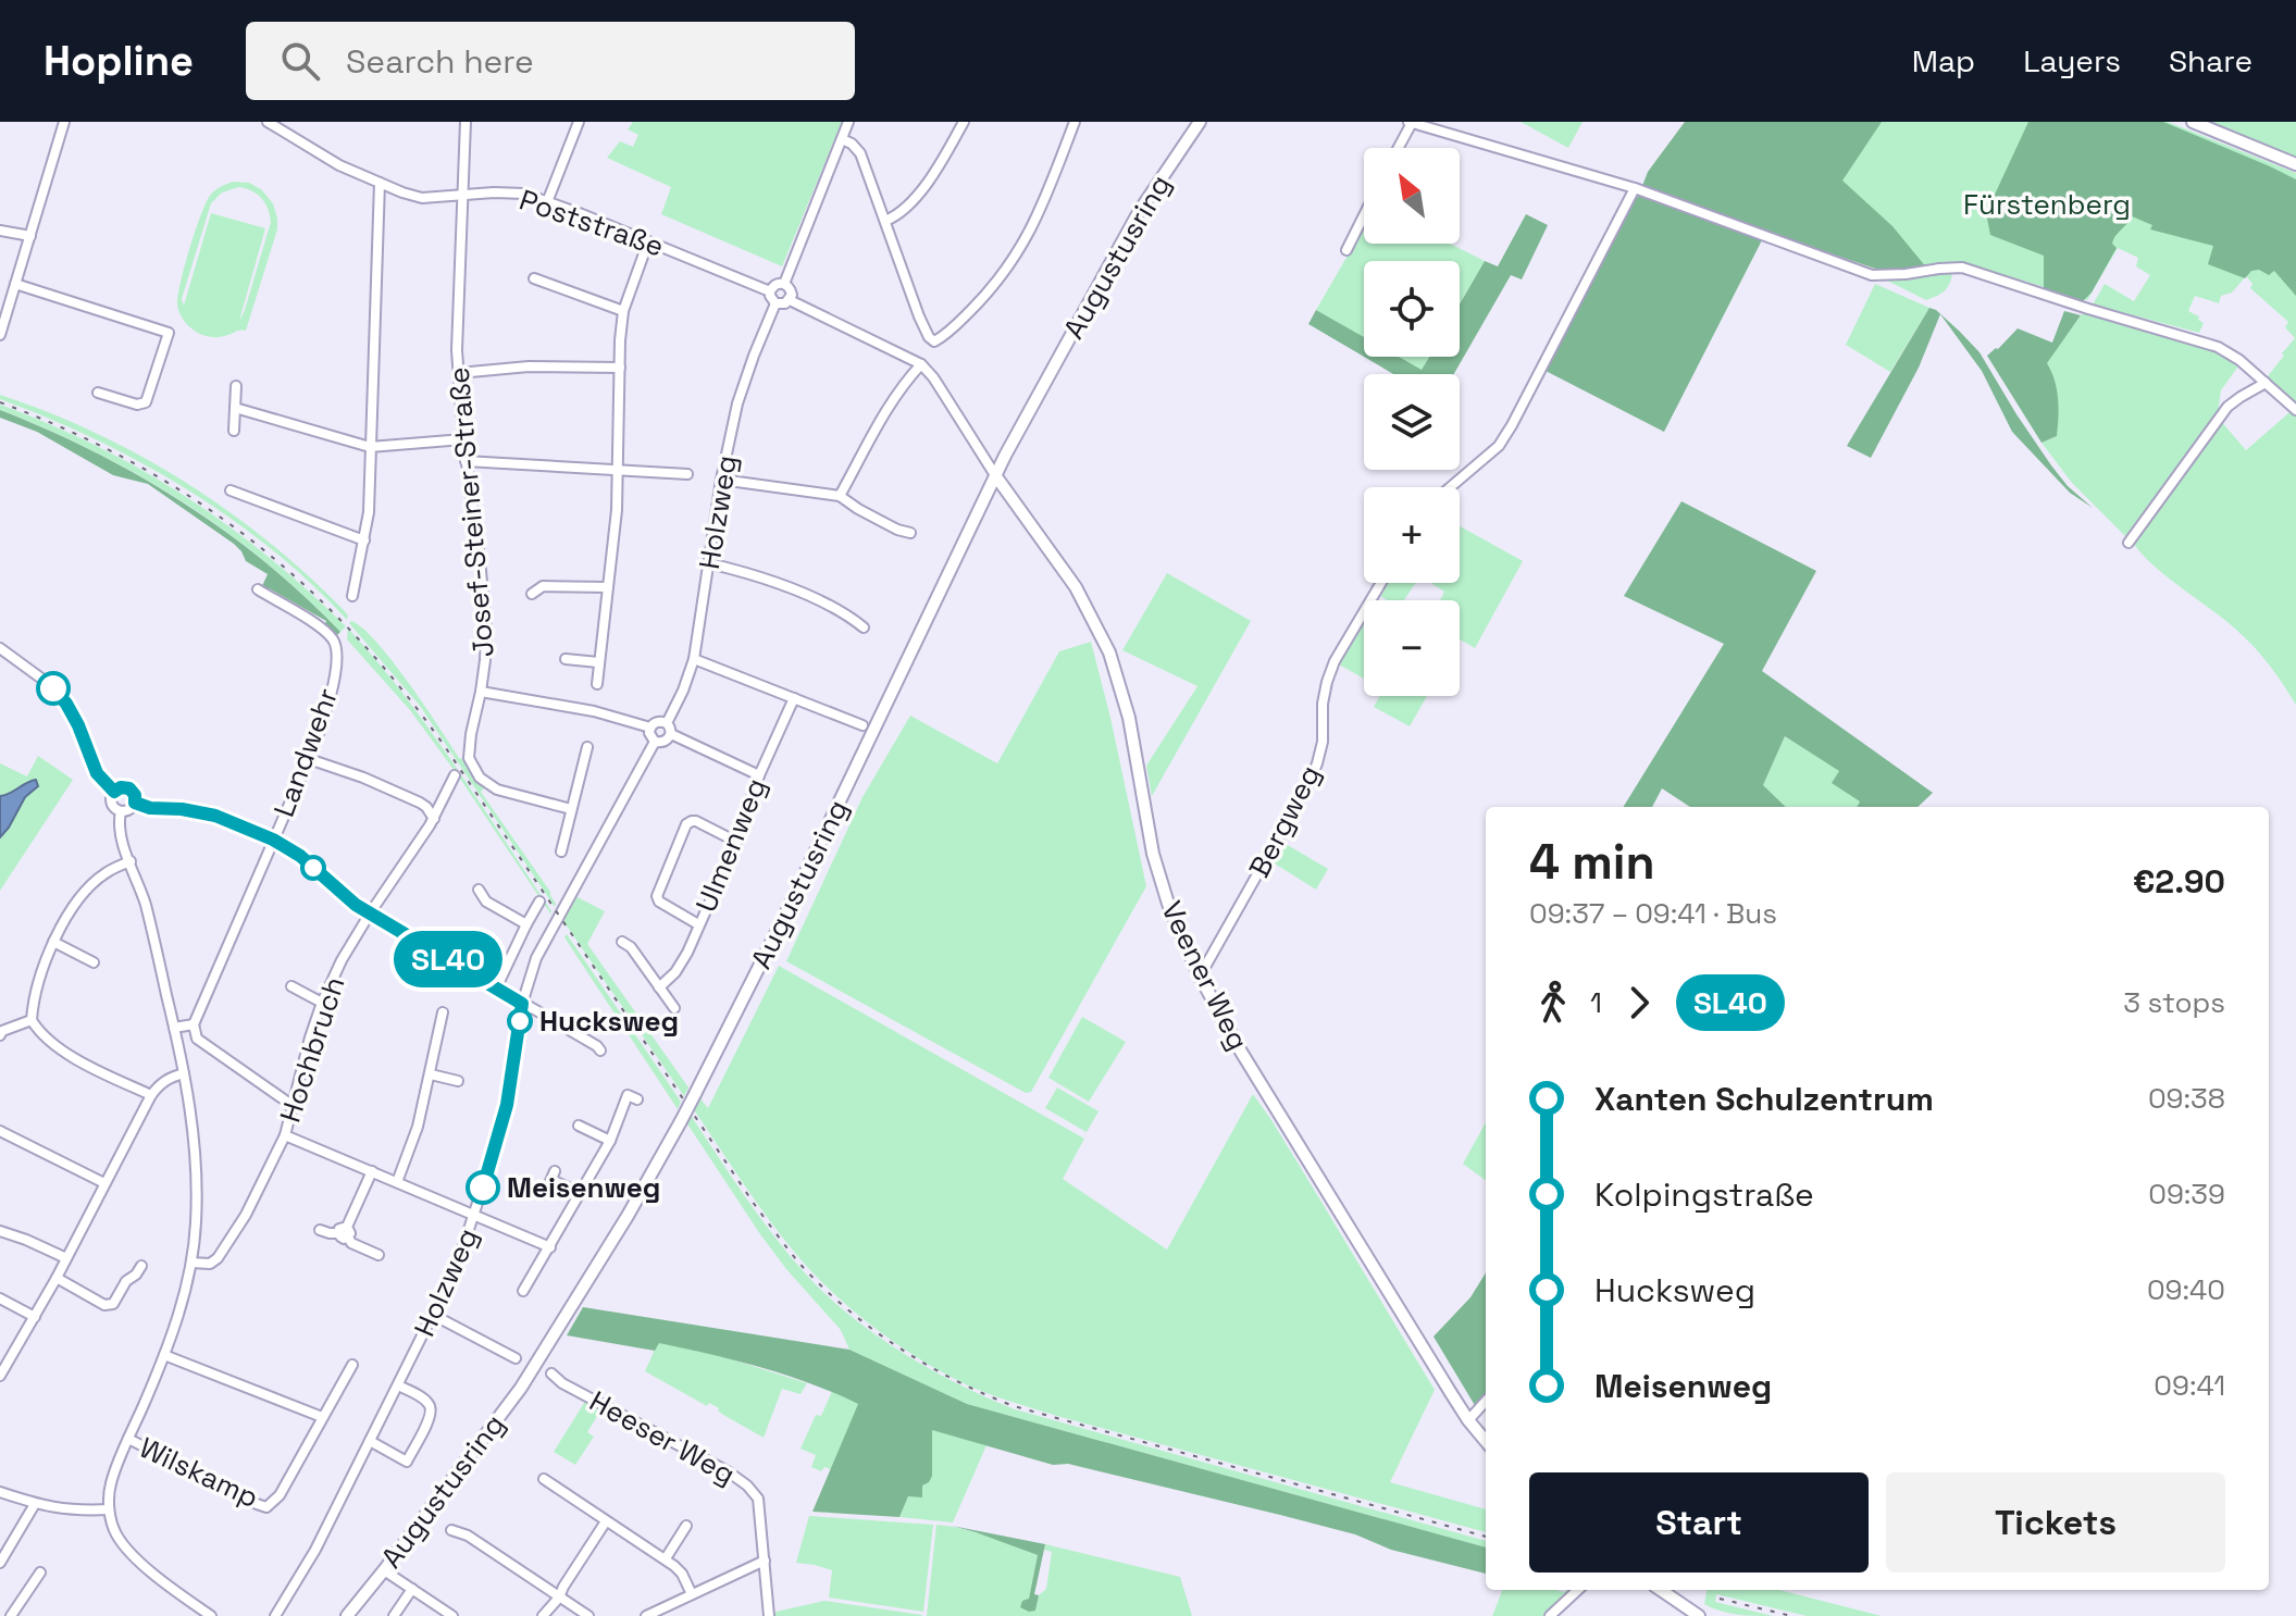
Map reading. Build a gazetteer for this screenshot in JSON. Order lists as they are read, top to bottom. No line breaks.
{"streets":{"main road":["Augustusring","Veener Weg"],"street":["Poststraße","Josef-Steiner-Straße","Holzweg","Landwehr","Bergweg","Ulmenweg","Hochbruch","Heeser Weg","Wilskamp"]},"crossings":[["Poststraße","Josef-Steiner-Straße"],["Poststraße","Holzweg"],["Augustusring","Veener Weg"],["Bergweg","Veener Weg"]],"parks":["Fürstenberg"],"places":["Hucksweg","Meisenweg"],"lines":["bus line SL40"],"north":"top left","page":{"header":"Hopline","search":"Search here","nav":["Map","Layers","Share"],"on_map":"SL40","map_buttons":["+","−"],"heading":["4 min","09:37 – 09:41 · Bus","€2.90"],"legs":["1","SL40","3 stops"],"list":[{"name":"Xanten Schulzentrum","value":"09:38"},{"name":"Kolpingstraße","value":"09:39"},{"name":"Hucksweg","value":"09:40"},{"name":"Meisenweg","value":"09:41"}],"buttons":["Start","Tickets"]}}
